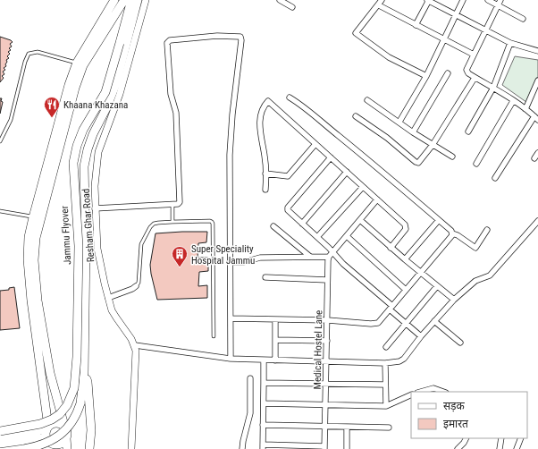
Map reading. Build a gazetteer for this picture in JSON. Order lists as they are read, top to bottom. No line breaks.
{"streets":{"main road":["Jammu Flyover"],"street":["Resham Ghar Road","Medical Hostel Lane"]},"places":{"restaurant":["Khaana Khazana"],"building":["Super Speciality Hospital Jammu"]},"legend":["सड़क","इमारत"]}
